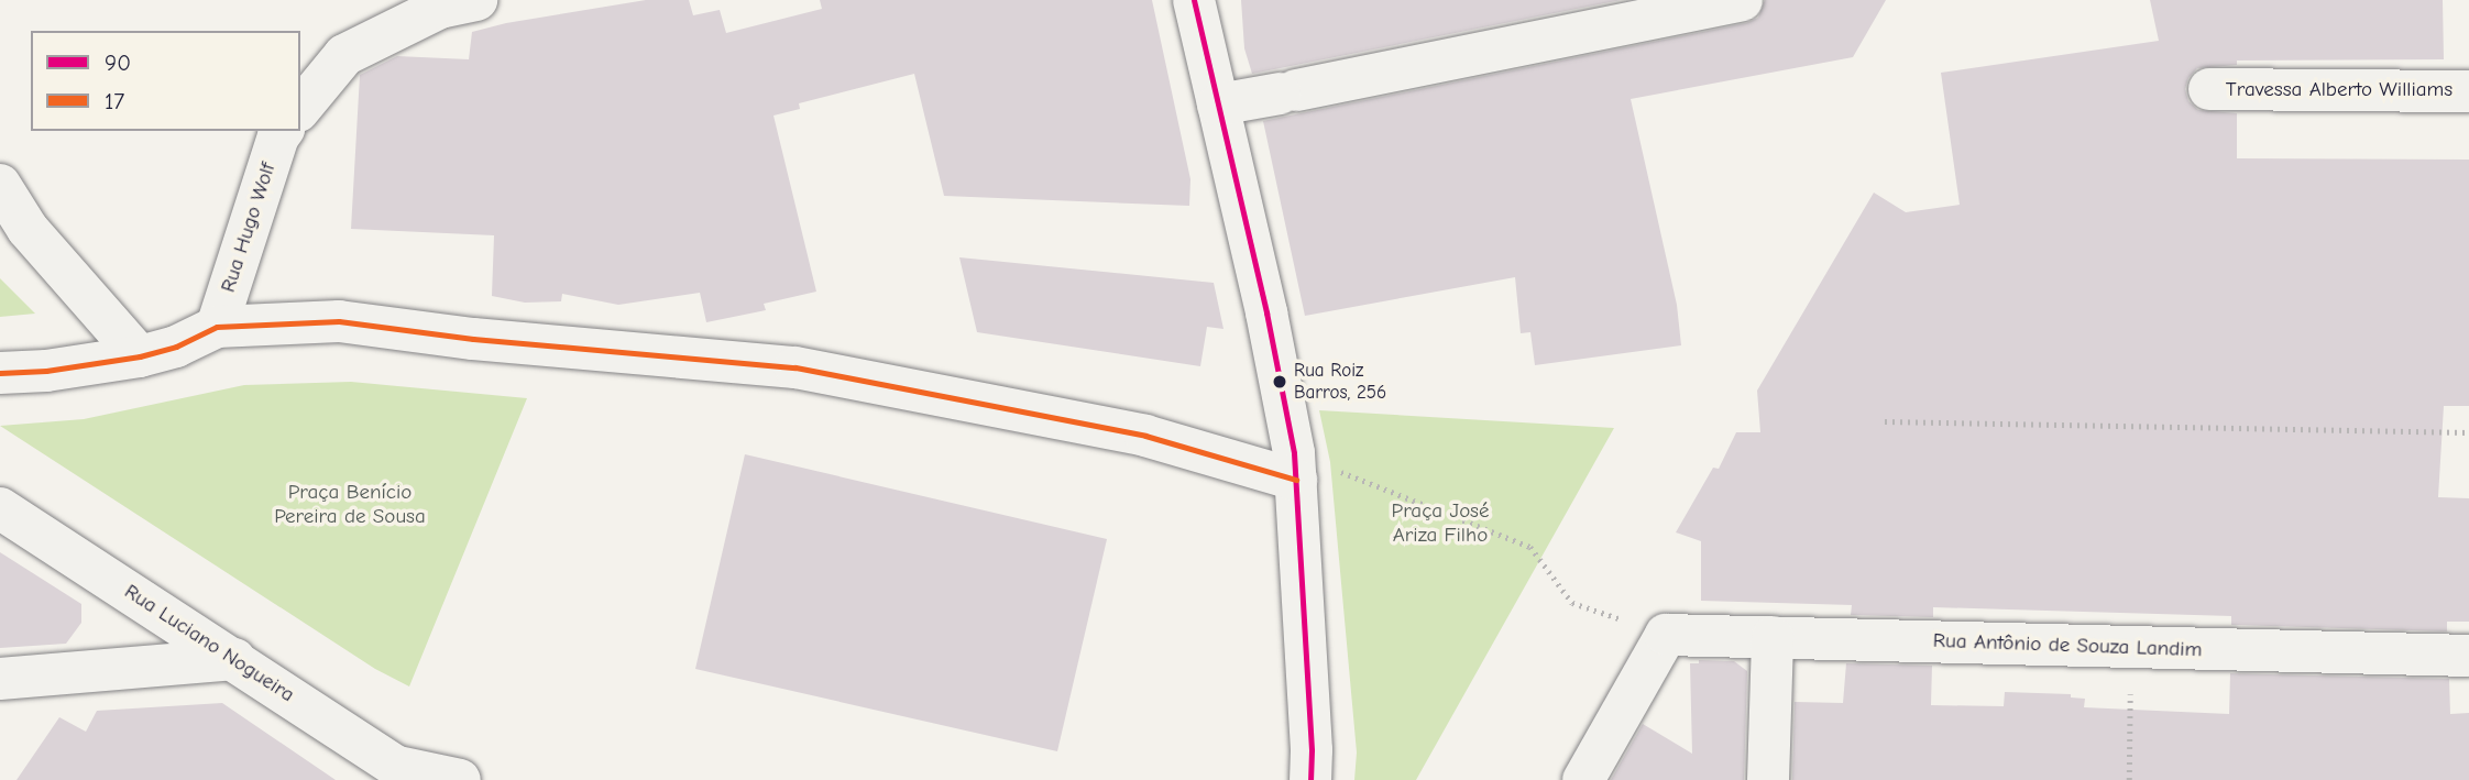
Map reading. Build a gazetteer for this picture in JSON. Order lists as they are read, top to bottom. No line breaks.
{"streets":{"street":["Travessa Alberto Williams","Rua Hugo Wolf","Rua Luciano Nogueira","Rua Antônio de Souza Landim"]},"parks":["Praça Benício Pereira de Sousa","Praça José Ariza Filho"],"places":["Rua Roiz Barros, 256"],"lines":["transit line 90","transit line 17"],"legend":["90","17"]}
